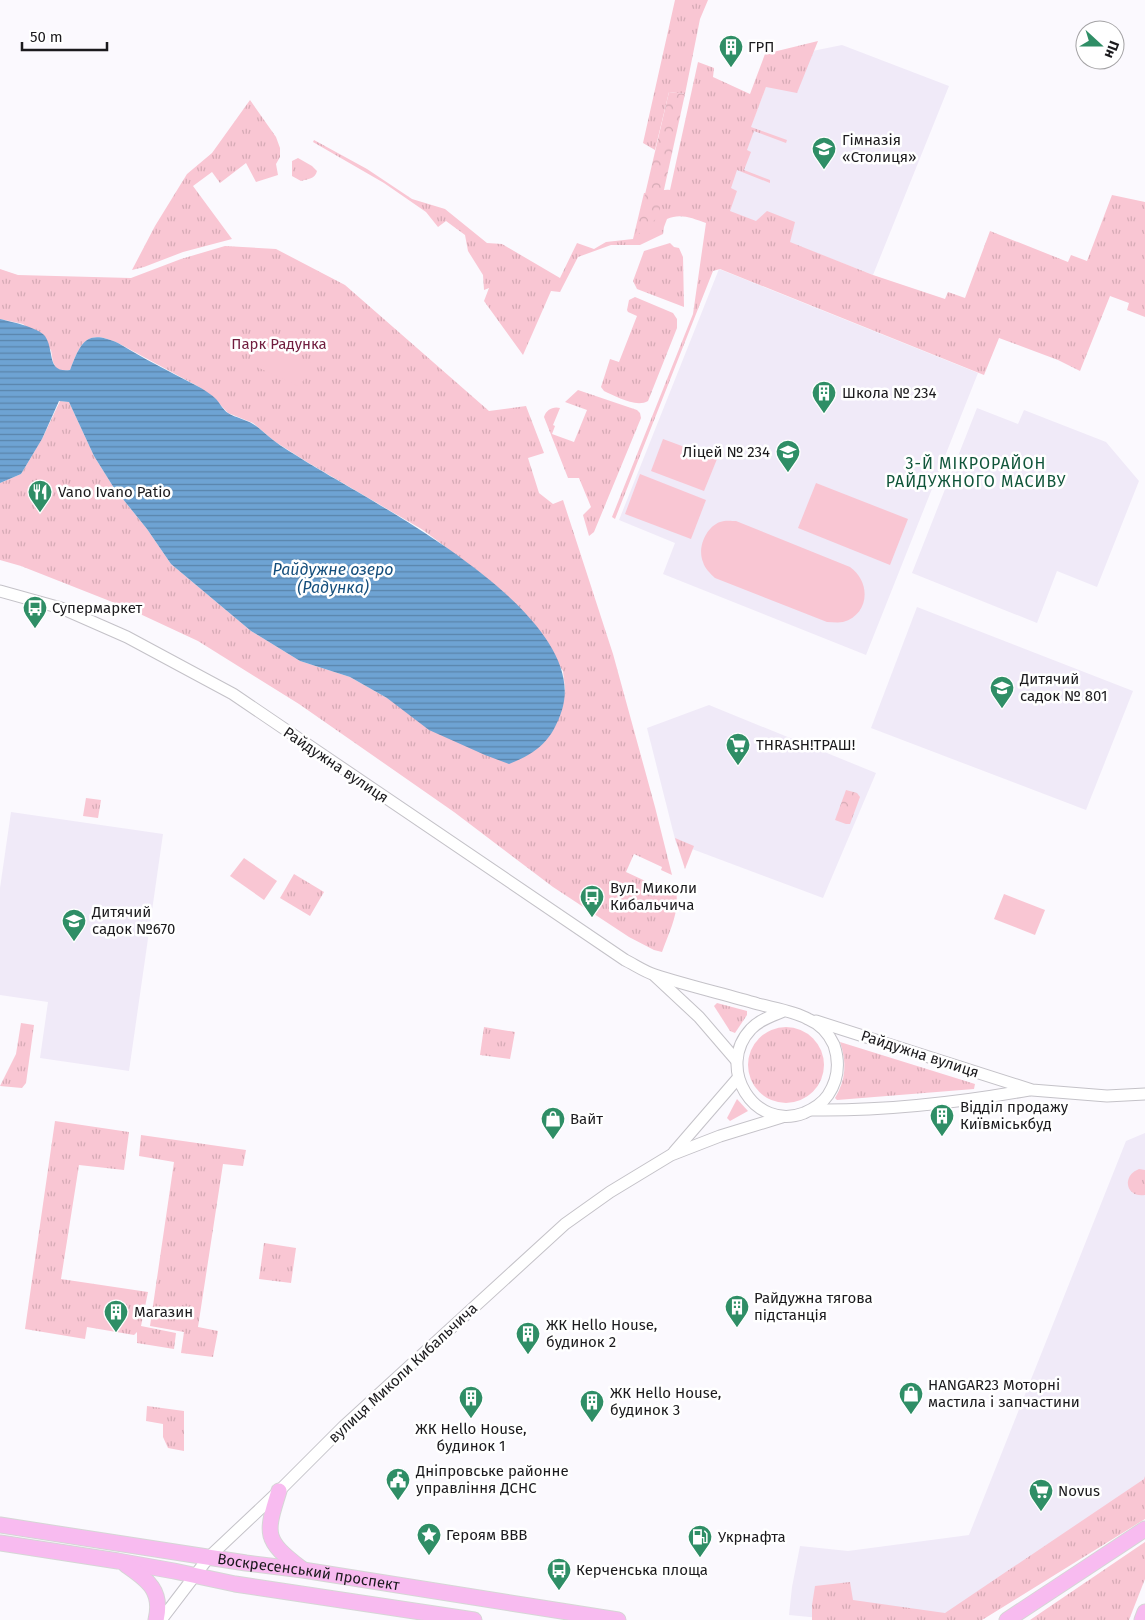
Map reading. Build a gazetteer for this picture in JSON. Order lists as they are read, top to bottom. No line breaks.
{"streets":{"main road":["Воскресенський проспект"],"street":["Райдужна вулиця","вулиця Миколи Кибальчича"]},"crossings":[["Райдужна вулиця","вулиця Миколи Кибальчича"],["вулиця Миколи Кибальчича","Воскресенський проспект"]],"districts":["3-Й МІКРОРАЙОН РАЙДУЖНОГО МАСИВУ"],"water":["Райдужне озеро (Радунка)"],"parks":["Парк Радунка"],"places":{"building":["ГРП","Школа № 234","Відділ продажу Київміськбуд","Райдужна тягова пiдстанцiя","Магазин","ЖК Hello House, будинок 2","ЖК Hello House, будинок 1","ЖК Hello House, будинок 3"],"school or university":["Гімназія «Столиця»","Ліцей № 234","Дитячий садок № 801","Дитячий садок №670"],"restaurant":["Vano Ivano Patio"],"bus stop":["Супермаркет","Вул. Миколи Кибальчича","Керченська площа"],"supermarket":["ТHRASH!ТРАШ!","Novus"],"shop":["Вайт","HANGAR23 Моторні мастила і запчастини"],"public building":["Дніпровське районне управління ДСНС"],"place":["Героям ВВВ"],"fuel station":["Укрнафта"]},"scale_bar":"50 m","north":"right"}
